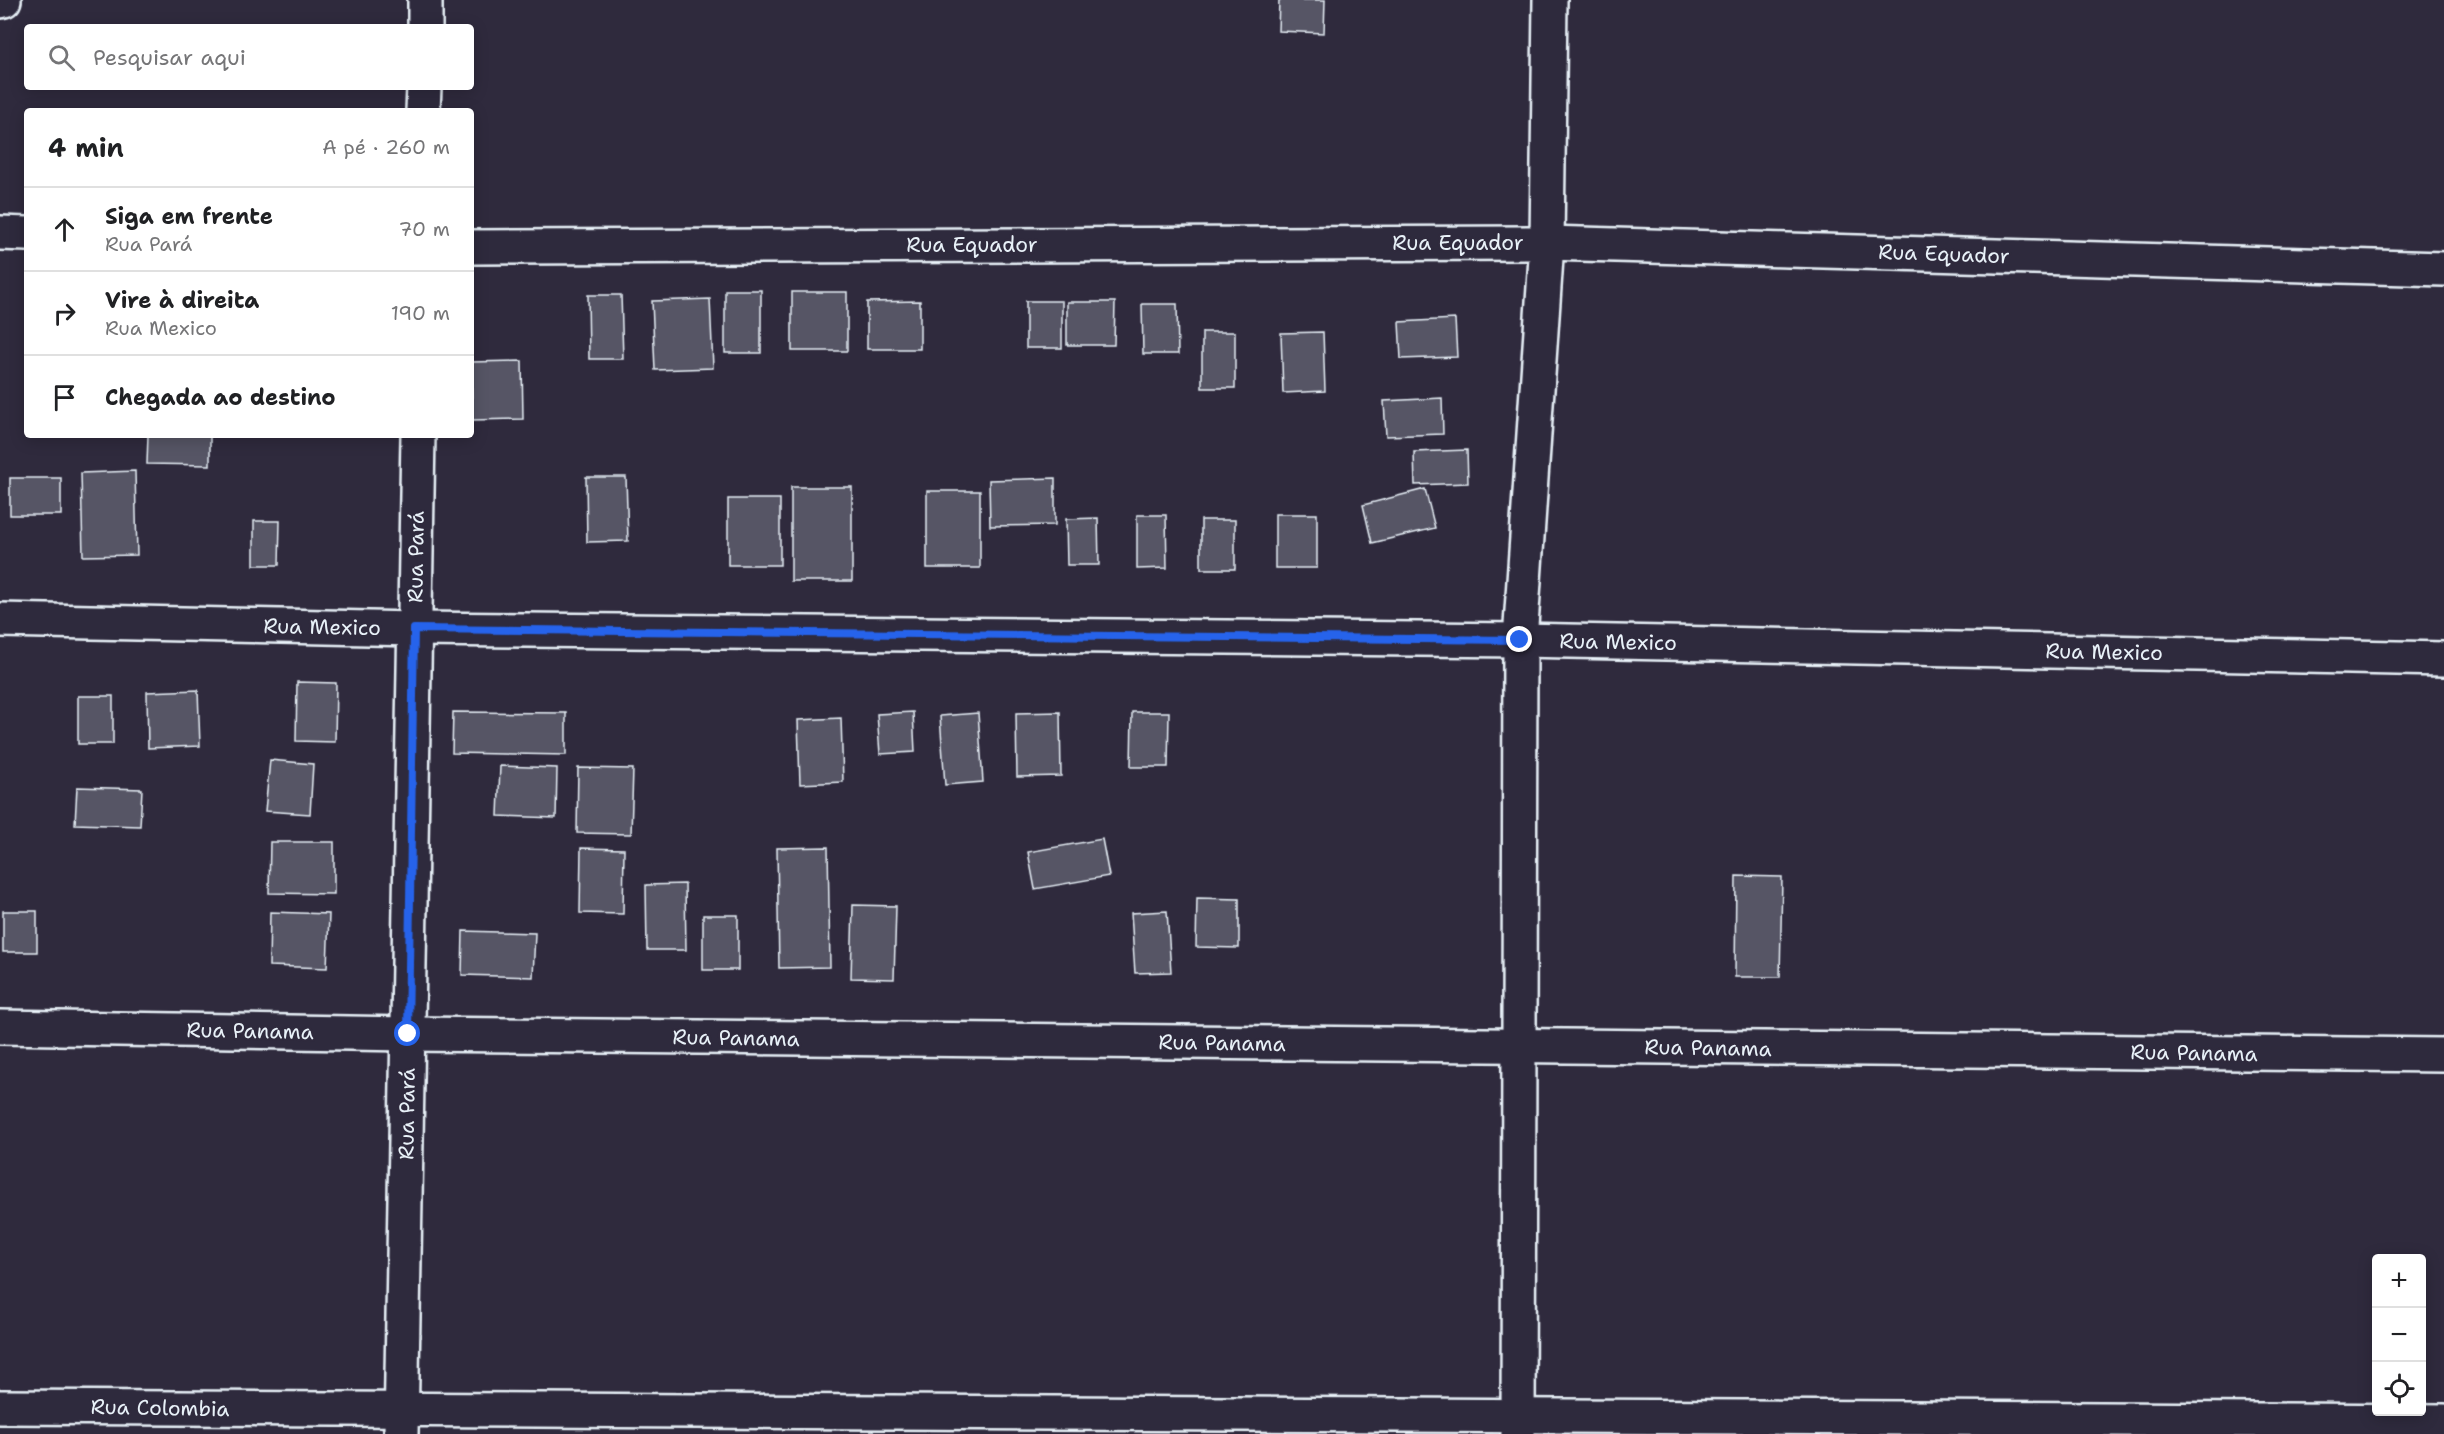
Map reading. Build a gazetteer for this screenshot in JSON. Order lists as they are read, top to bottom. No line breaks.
{"streets":{"street":["Rua Equador","Rua Pará","Rua Mexico","Rua Panama","Rua Colombia"]},"crossings":[["Rua Pará","Rua Mexico"],["Rua Pará","Rua Panama"],["Rua Pará","Rua Colombia"]],"page":{"search":"Pesquisar aqui","heading":["4 min","A pé · 260 m"],"list":[["Siga em frente","Rua Pará","70 m"],["Vire à direita","Rua Mexico","190 m"],"Chegada ao destino"],"map_buttons":["+","−"]}}
